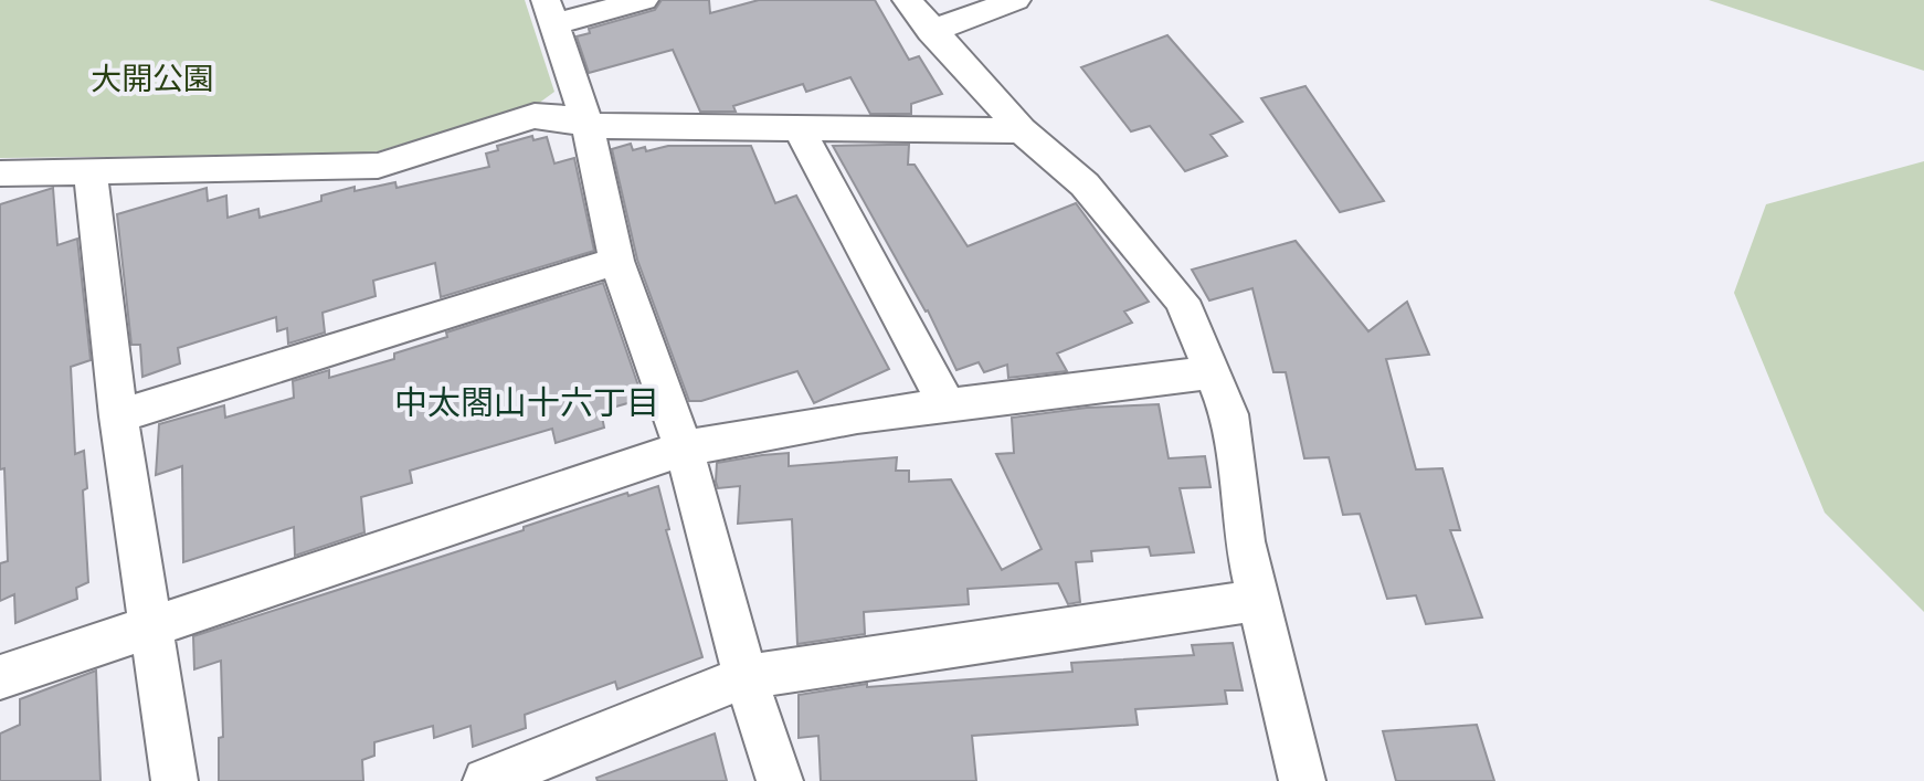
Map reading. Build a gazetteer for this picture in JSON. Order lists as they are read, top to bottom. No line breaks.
{"districts":["中太閤山十六丁目"],"parks":["大開公園"]}
